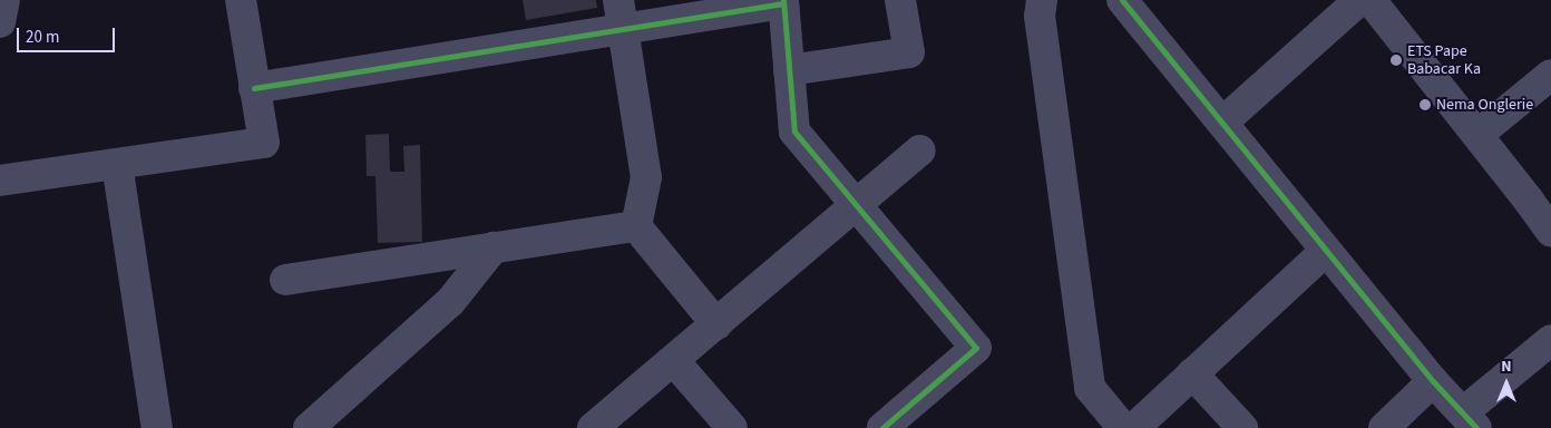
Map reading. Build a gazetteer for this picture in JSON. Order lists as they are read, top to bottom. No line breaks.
{"places":["ETS Pape Babacar Ka","Nema Onglerie"],"scale_bar":"20 m","north":"top"}
